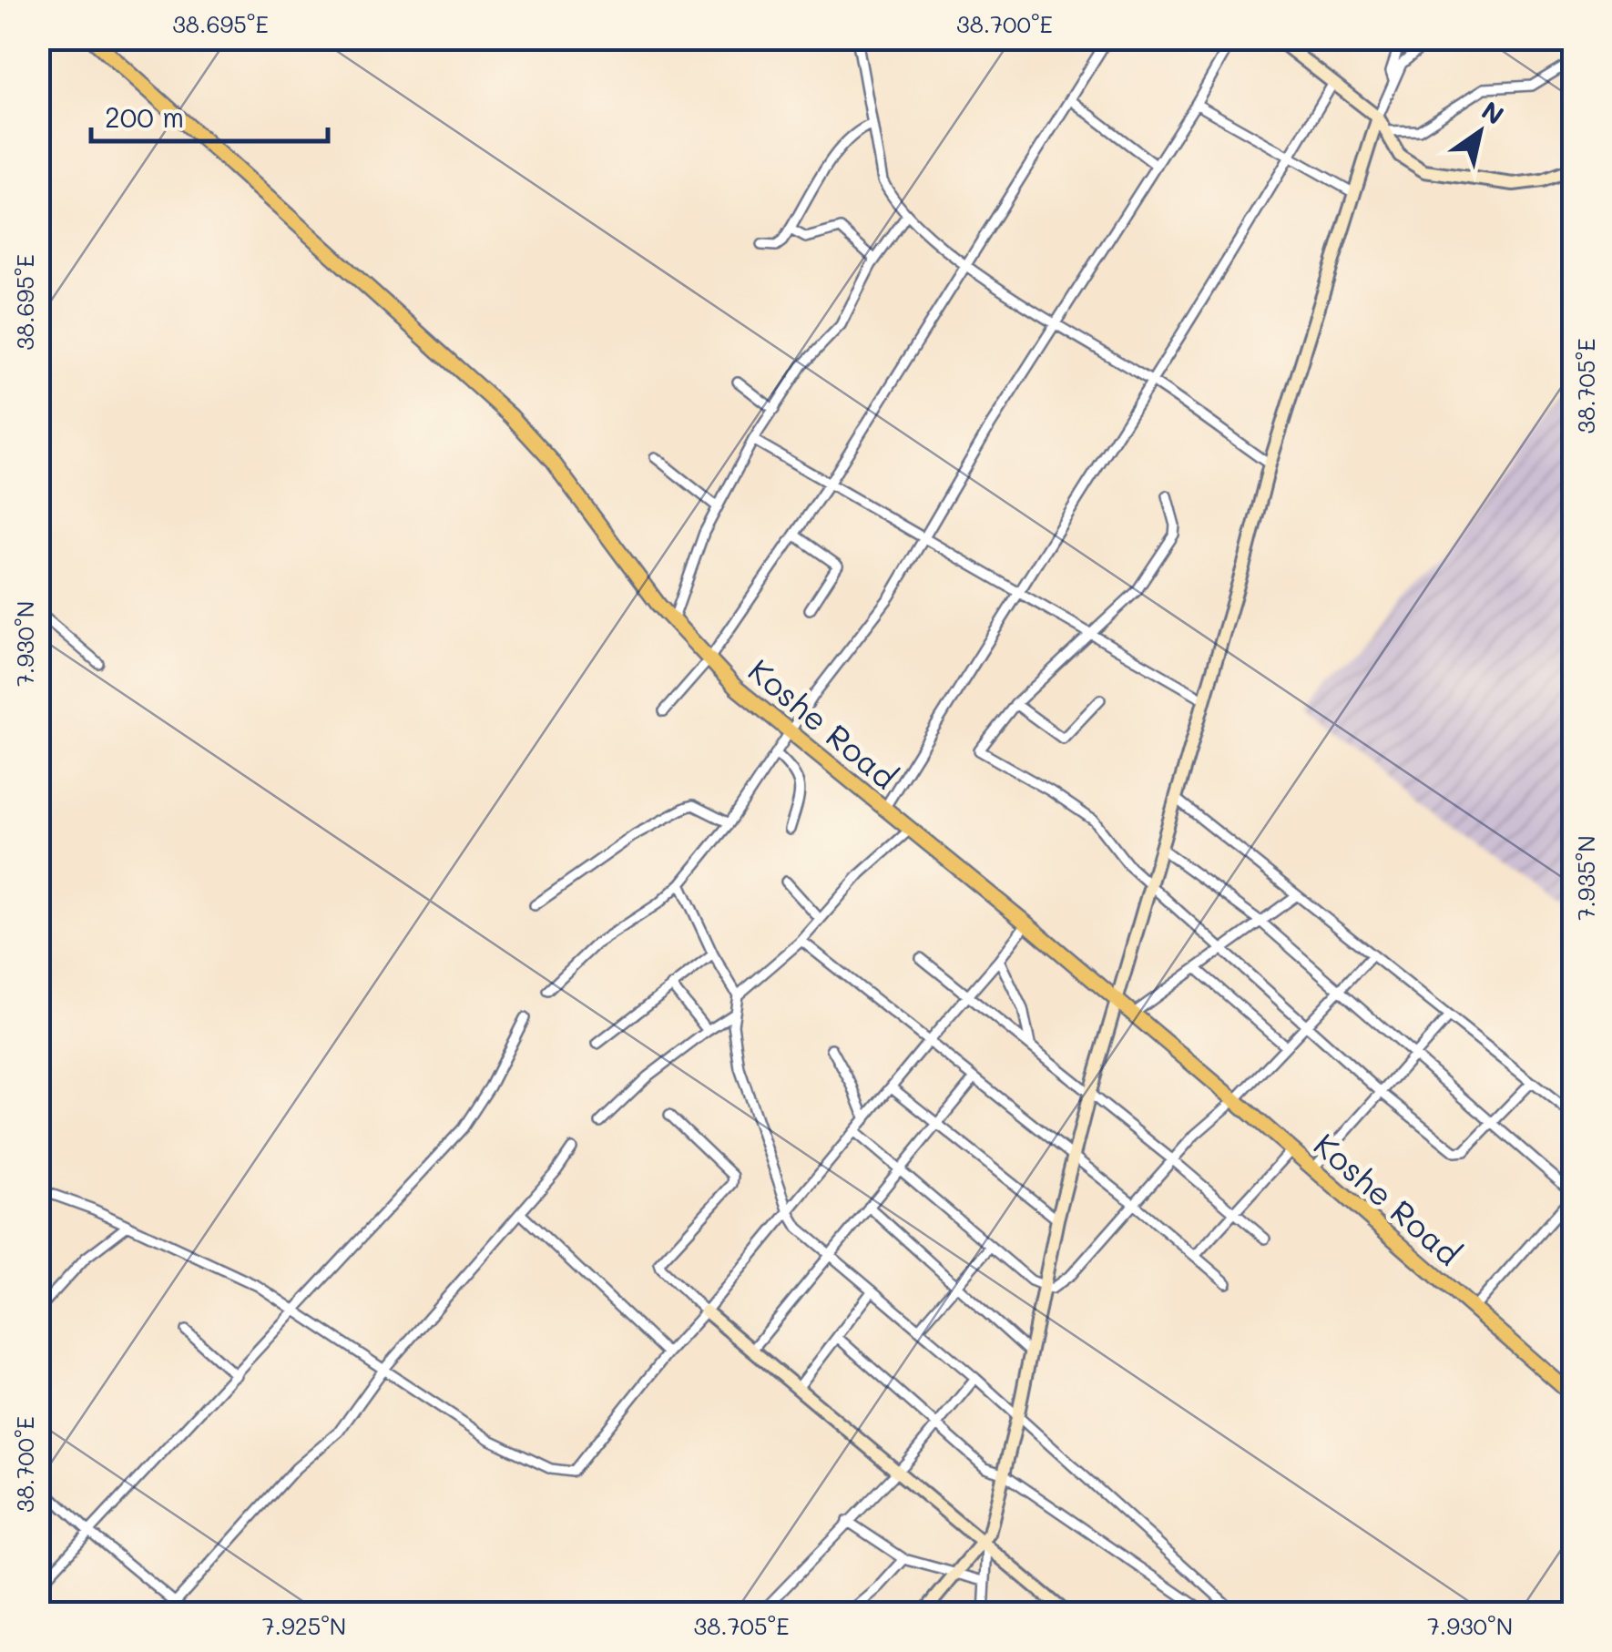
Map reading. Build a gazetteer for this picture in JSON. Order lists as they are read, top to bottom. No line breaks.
{"streets":{"main road":["Koshe Road"]},"scale_bar":"200 m","north":"top right","coordinates":["38.695°E","38.700°E","38.705°E","7.930°N","7.935°N","7.925°N"]}
